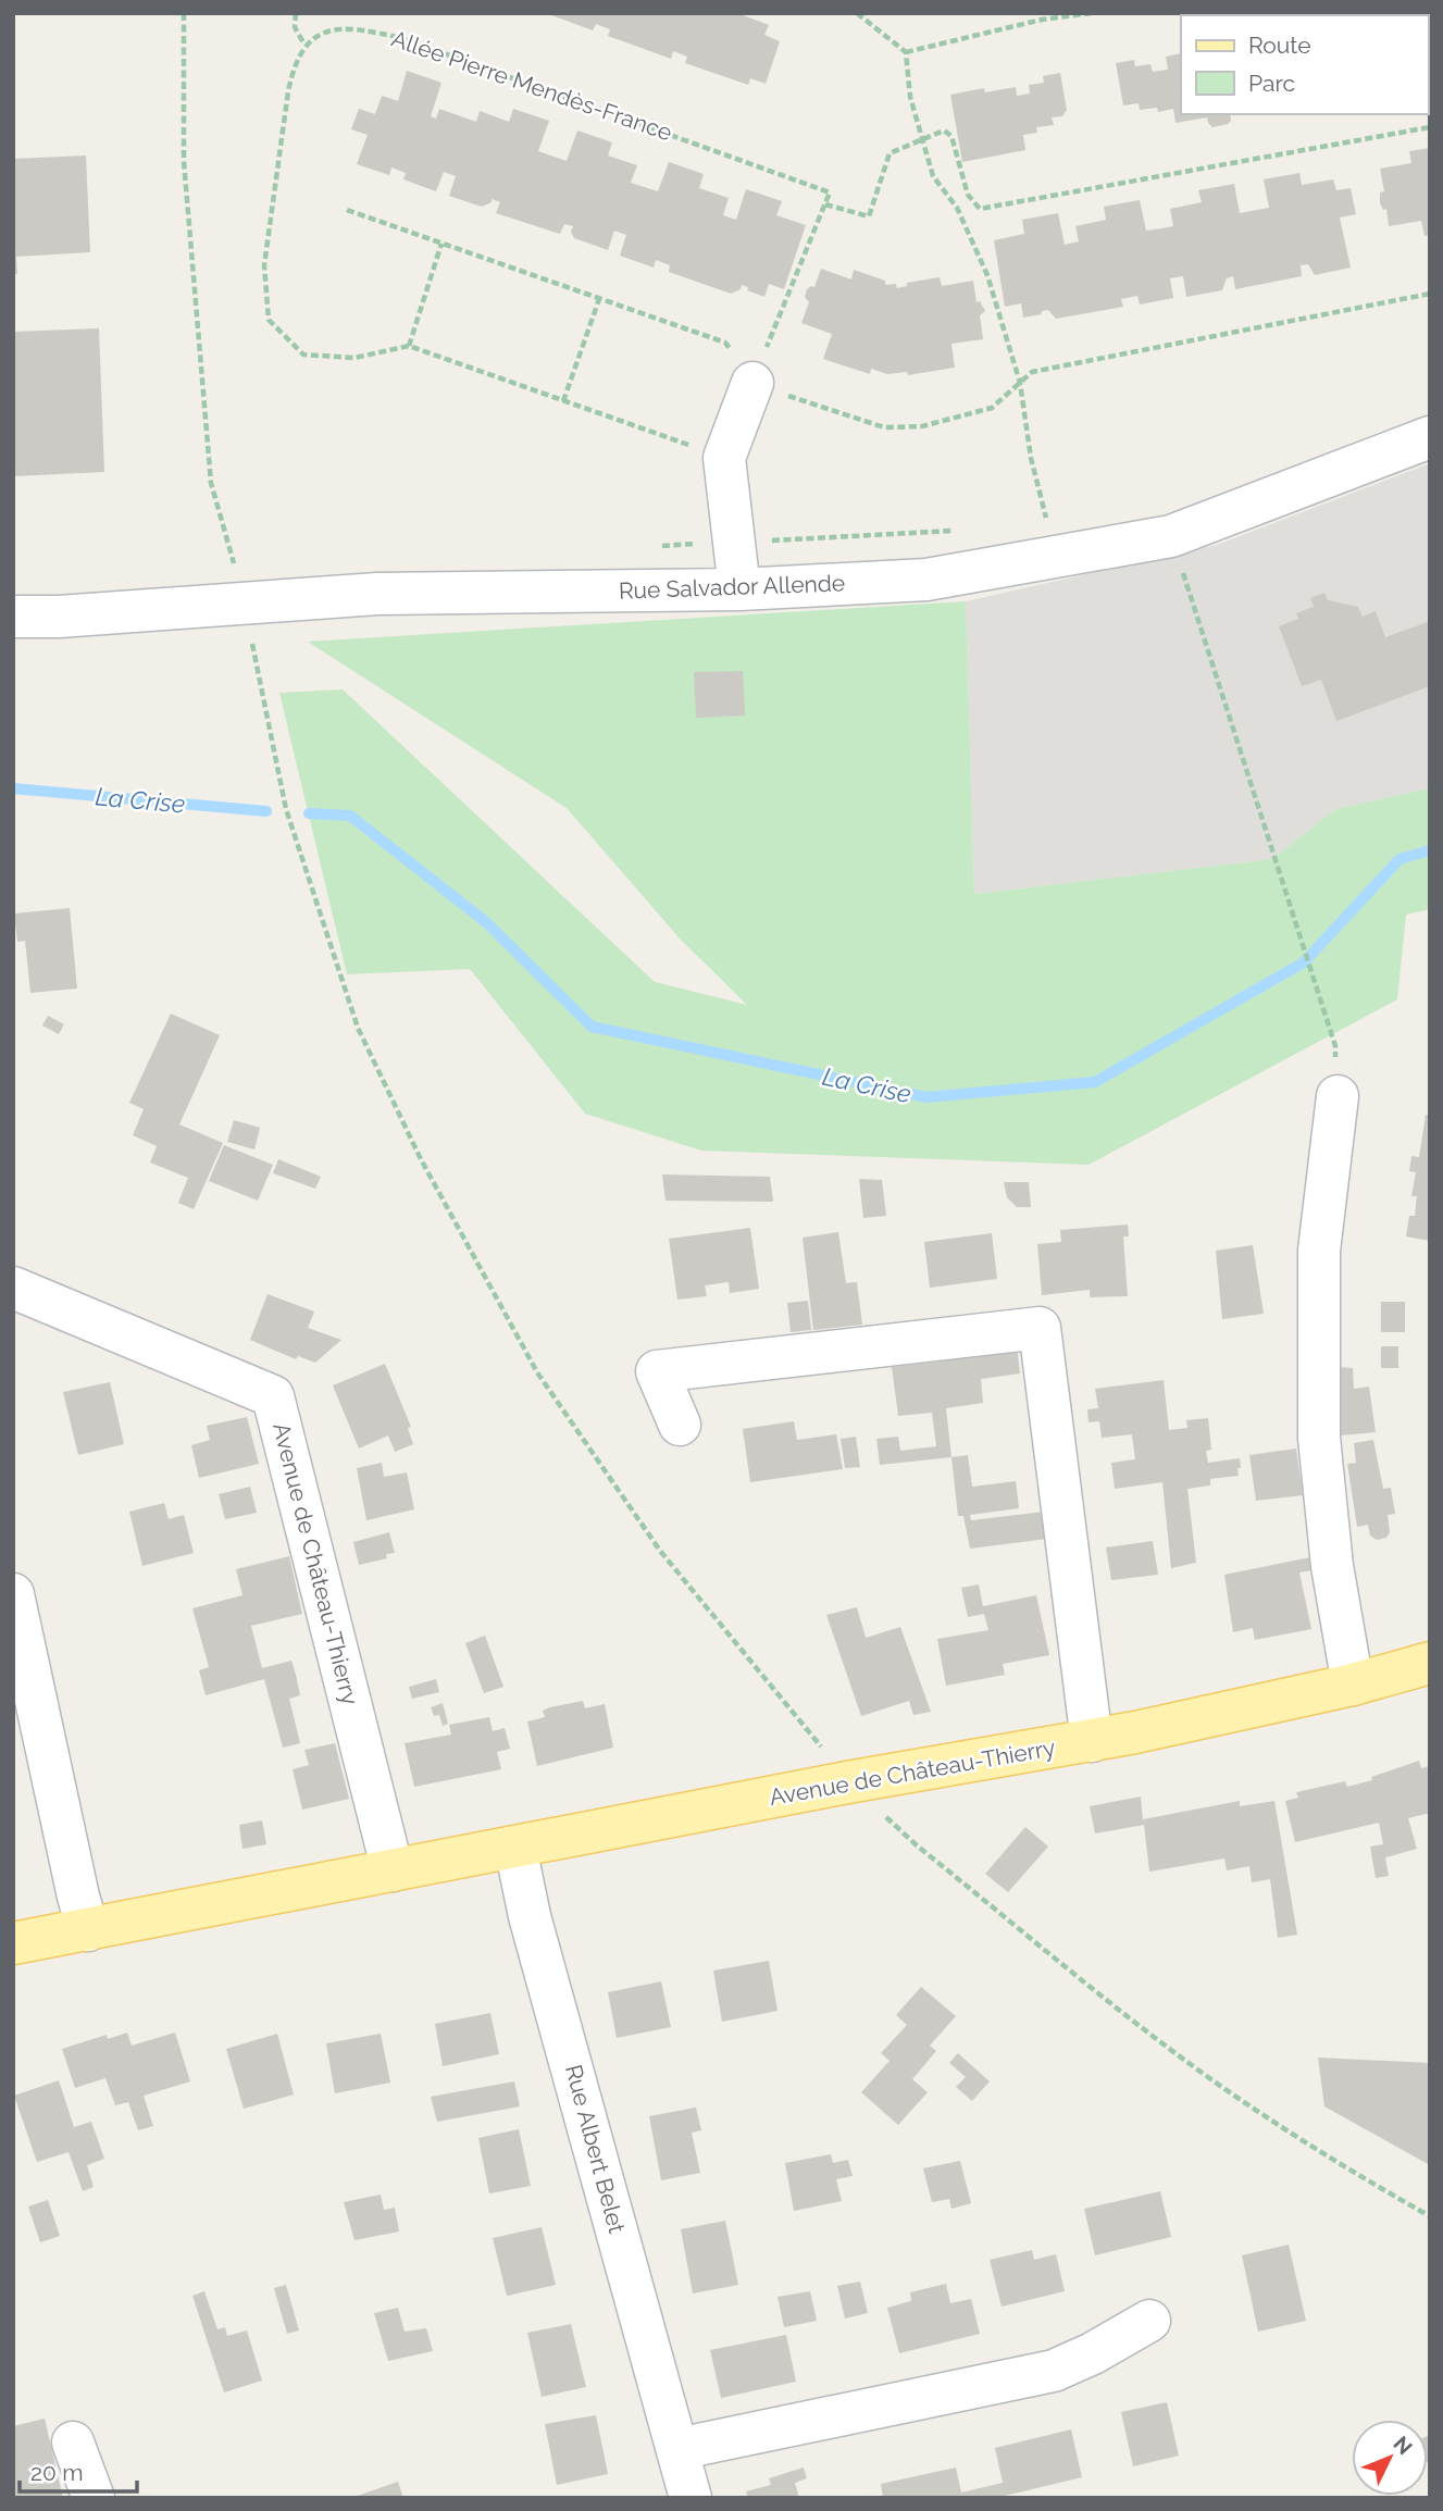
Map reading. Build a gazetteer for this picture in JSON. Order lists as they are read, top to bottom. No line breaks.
{"streets":{"main road":["Avenue de Château-Thierry"],"street":["Rue Salvador Allende","Rue Albert Belet"],"path":["Allée Pierre Mendès-France"]},"crossings":[["Avenue de Château-Thierry","Rue Albert Belet"]],"water":["La Crise"],"legend":["Route","Parc"],"scale_bar":"20 m","north":"top right"}
